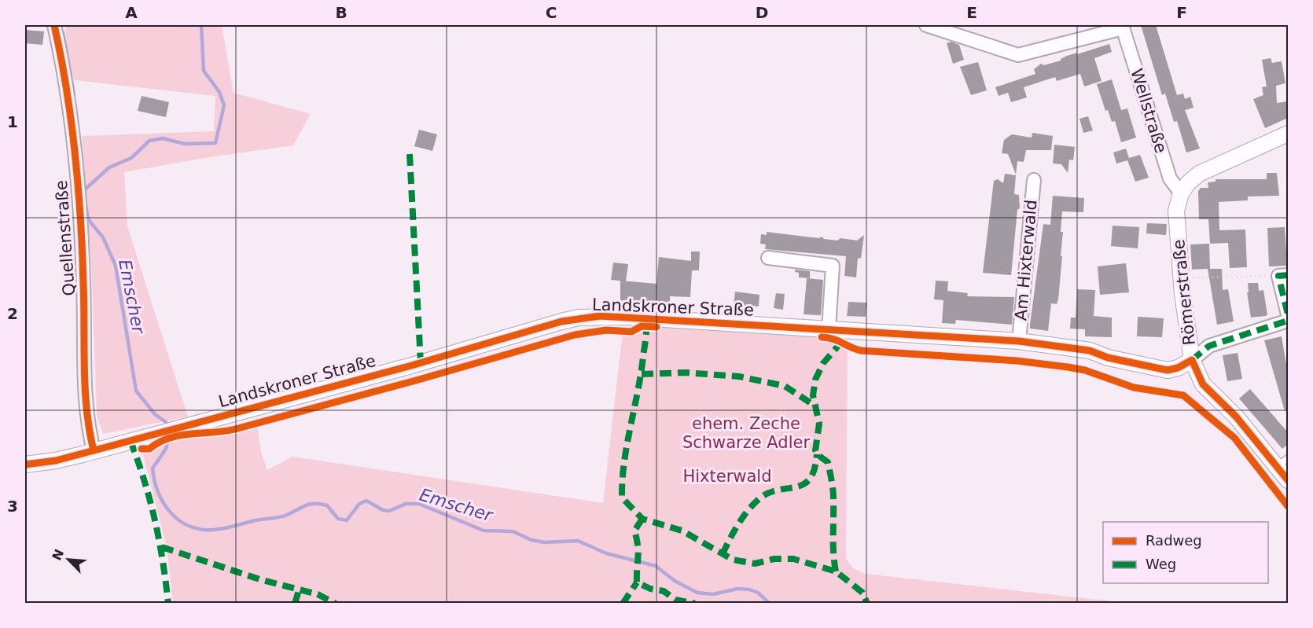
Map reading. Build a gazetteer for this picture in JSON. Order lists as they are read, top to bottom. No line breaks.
{"streets":{"street":["Wellstraße","Quellenstraße","Am Hixterwald","Römerstraße","Landskroner Straße"]},"crossings":[["Wellstraße","Römerstraße"],["Quellenstraße","Landskroner Straße"],["Am Hixterwald","Landskroner Straße"],["Römerstraße","Landskroner Straße"]],"water":["Emscher"],"parks":["ehem. Zeche Schwarze Adler","Hixterwald"],"legend":["Radweg","Weg"],"north":"top left","grid":{"columns":["A","B","C","D","E","F"],"rows":["1","2","3"]}}
